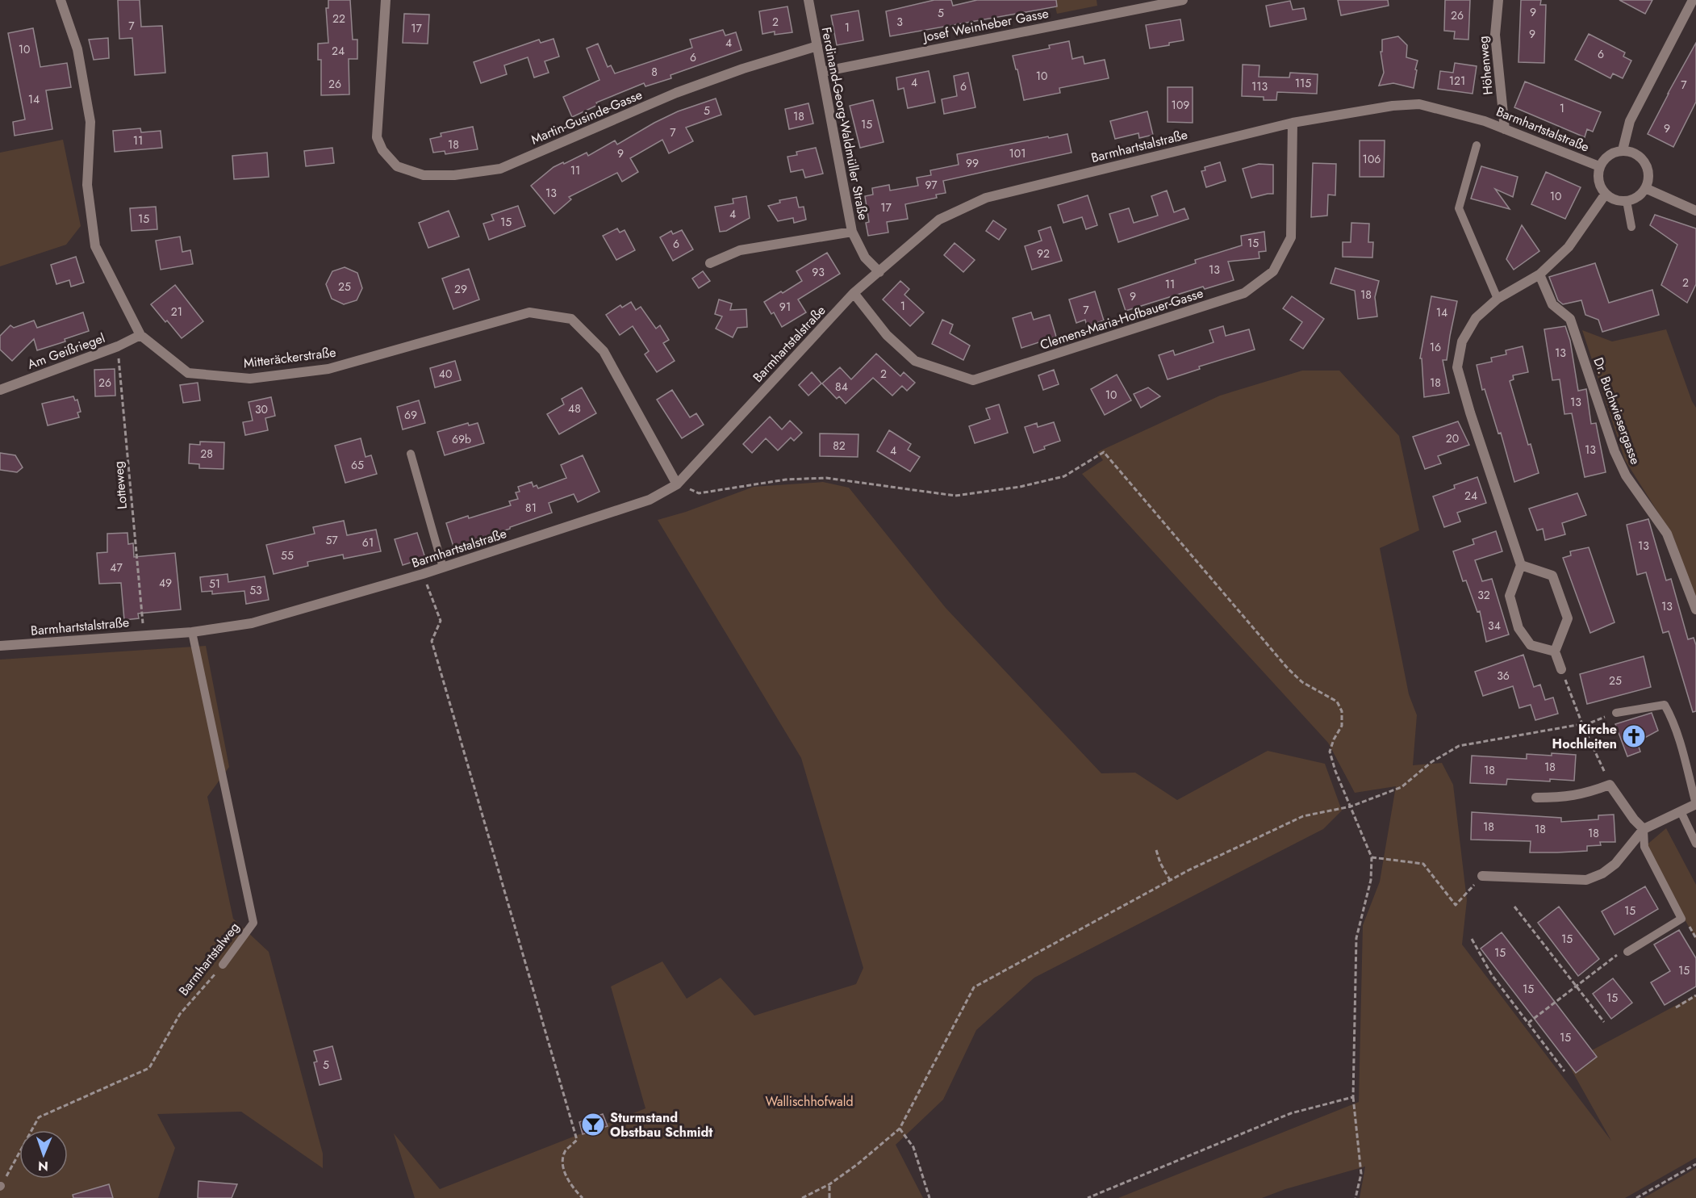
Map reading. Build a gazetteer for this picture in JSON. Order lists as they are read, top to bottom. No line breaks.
{"streets":{"street":["Josef Weinheber Gasse","Höhenweg","Martin-Gusinde-Gasse","Ferdinand-Georg-Waldmüller Straße","Barmhartstalstraße","Clemens-Maria-Hofbauer-Gasse","Am Geißriegel","Mitteräckerstraße","Dr. Buchwiesergasse"],"lane":["Barmhartstalweg"],"path":["Lotteweg"]},"crossings":[["Josef Weinheber Gasse","Ferdinand-Georg-Waldmüller Straße"],["Höhenweg","Barmhartstalstraße"],["Martin-Gusinde-Gasse","Ferdinand-Georg-Waldmüller Straße"],["Ferdinand-Georg-Waldmüller Straße","Barmhartstalstraße"],["Barmhartstalstraße","Clemens-Maria-Hofbauer-Gasse"],["Barmhartstalstraße","Mitteräckerstraße"],["Barmhartstalstraße","Barmhartstalweg"],["Am Geißriegel","Mitteräckerstraße"],["Am Geißriegel","Lotteweg"]],"parks":["Wallischhofwald"],"places":{"church":["Kirche Hochleiten"],"bar":["Sturmstand Obstbau Schmidt"]},"house_numbers":["9","5","26","22","2","3","7","1","17","9","4","10","24","6","6","8","10","121","4","115","26","7","6","113","14","109","1","5","18","15","9","7","11","18","9","101","106","99","11","97","13","10","17","4","15","15","15","6","92","13","93","2","11","25","29","18","9","1","91","7","21","14","16","13","40","2","26","18","84","10","13","48","30","69","20","69b","82","13","4","28","65","24","81","57","61","13","55","47","49","51","53","32","13","34","36","25","18","18","18","18","18","15","15","15","15","15","15","15","5"],"north":"bottom"}
